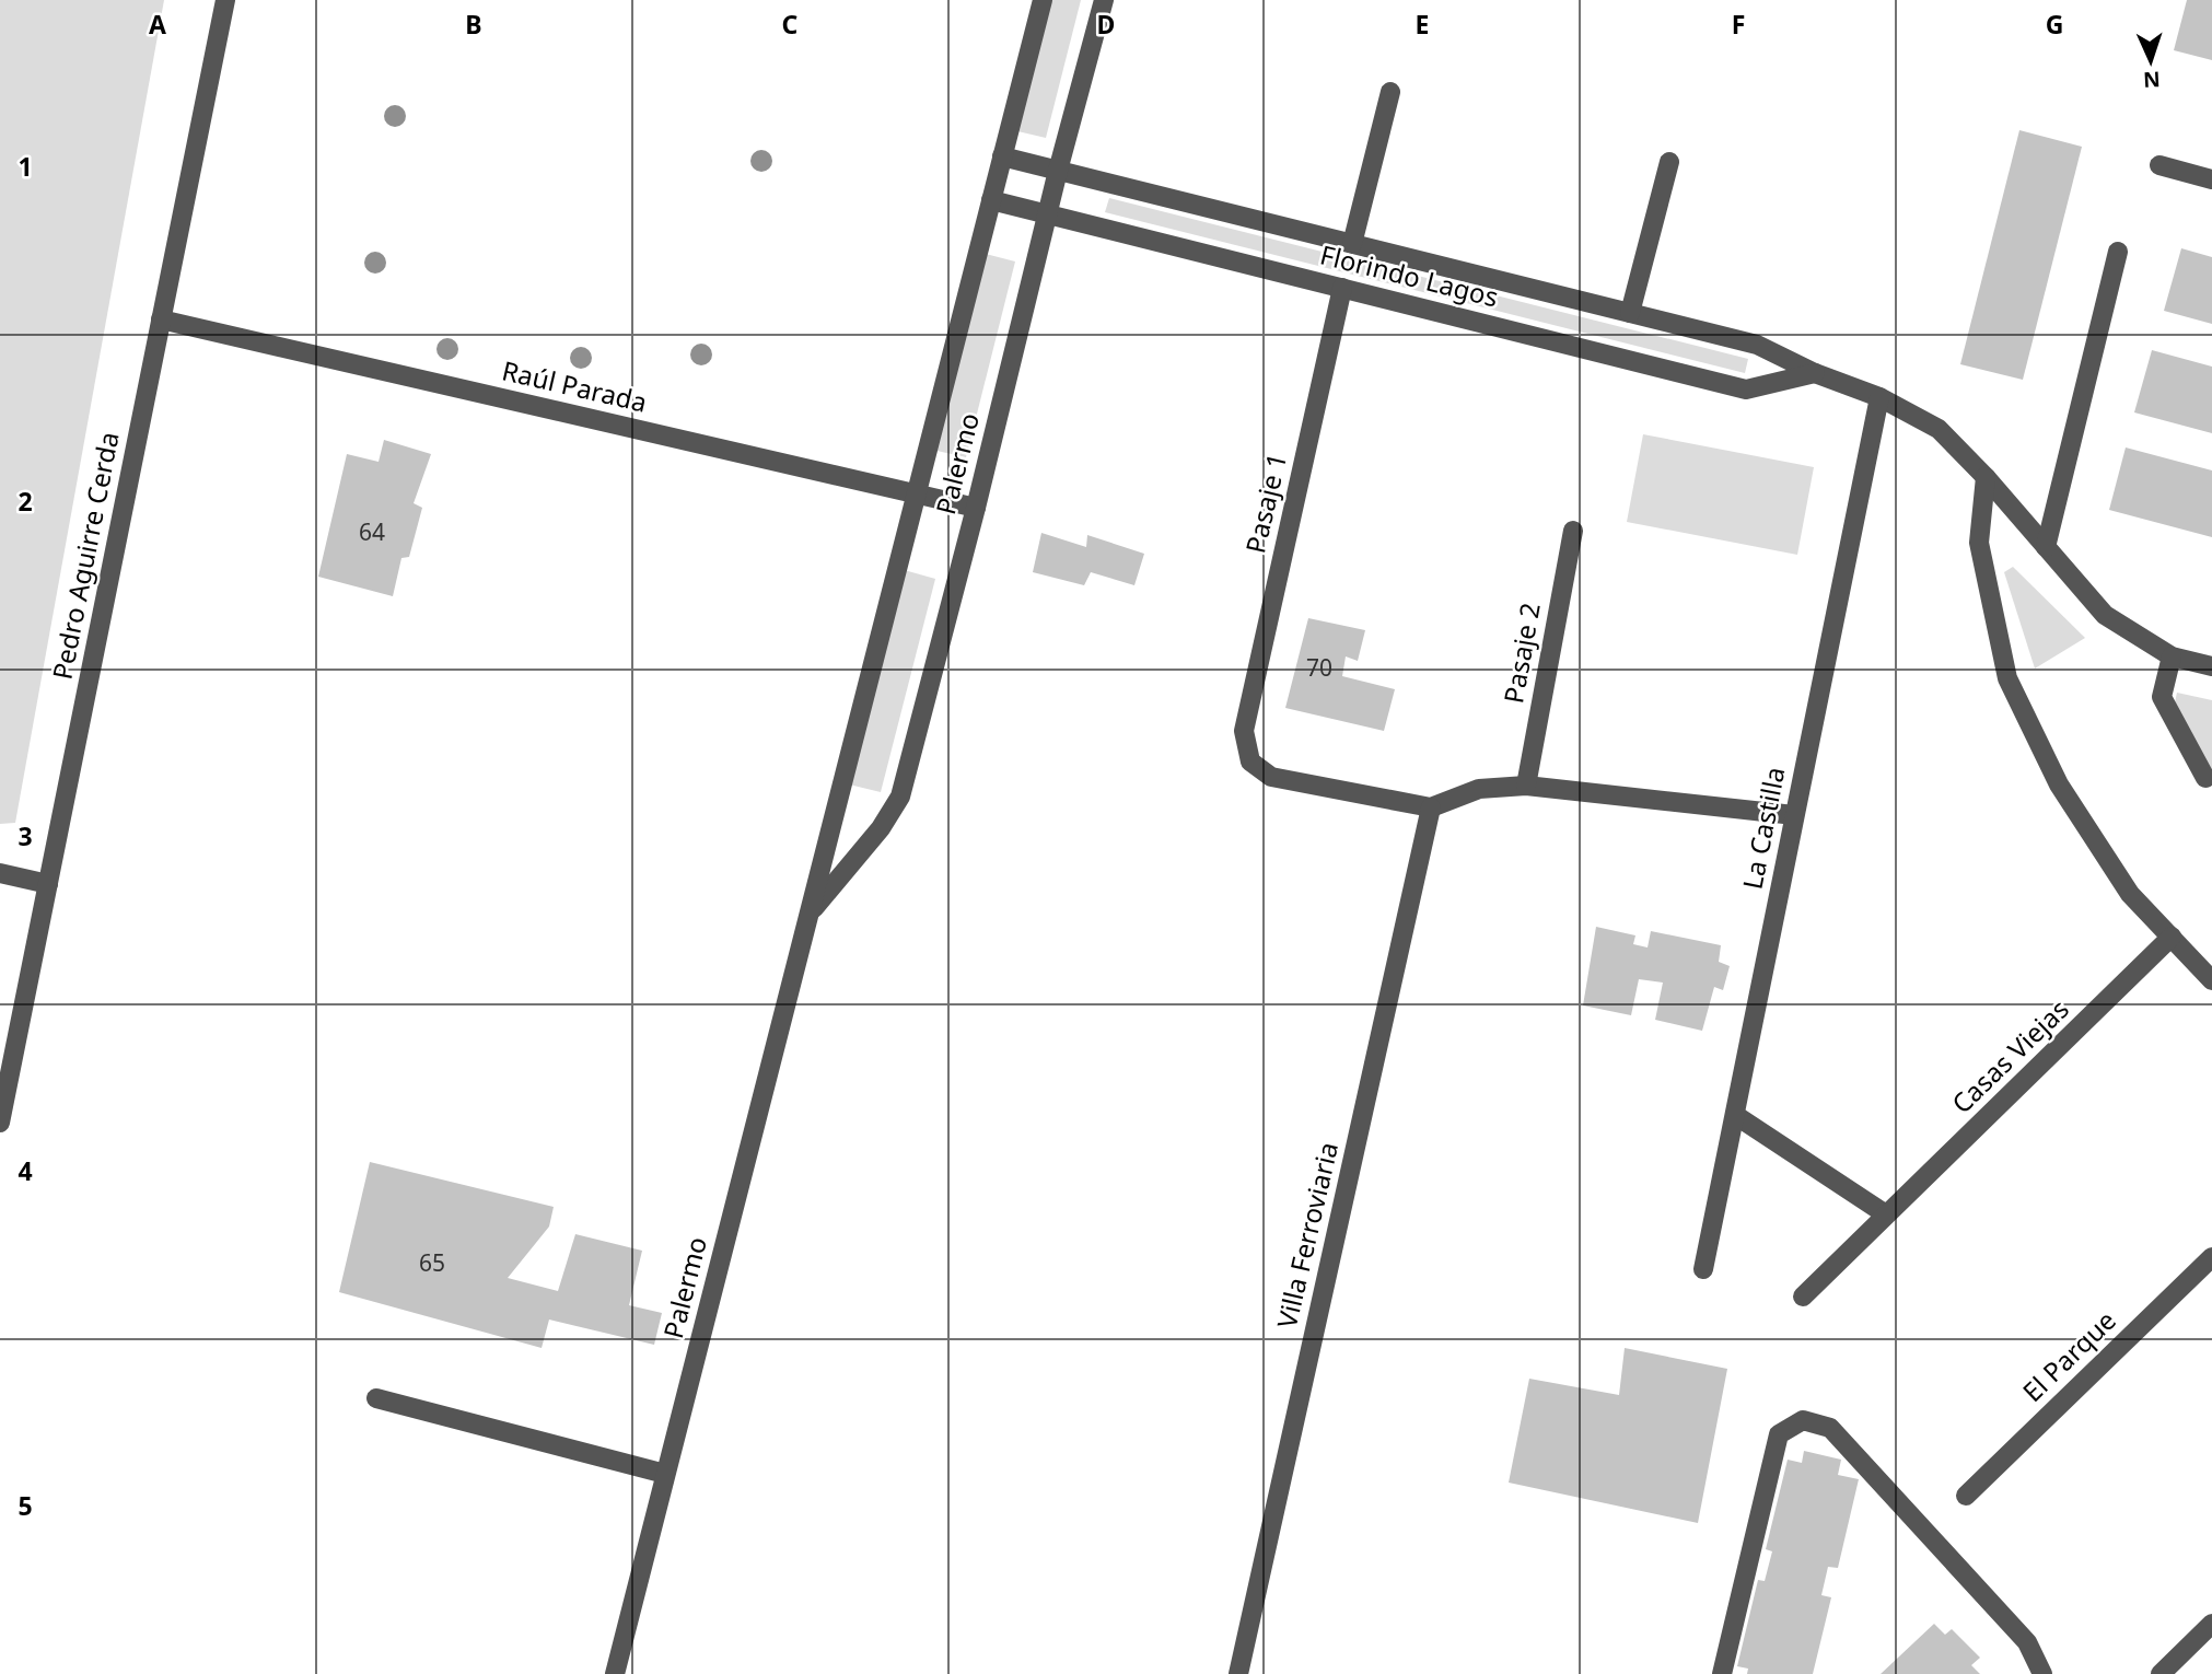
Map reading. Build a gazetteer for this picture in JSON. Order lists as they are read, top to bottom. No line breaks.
{"streets":{"street":["Florindo Lagos","Raúl Parada","Palermo","Pasaje 1","Pedro Aguirre Cerda","Pasaje 2","La Castilla","Casas Viejas","Villa Ferroviaria","El Parque"]},"crossings":[["Florindo Lagos","Palermo"],["Florindo Lagos","Pasaje 1"],["Florindo Lagos","La Castilla"],["Raúl Parada","Palermo"],["Raúl Parada","Pedro Aguirre Cerda"],["Pasaje 1","Villa Ferroviaria"]],"house_numbers":["64","70","65"],"north":"bottom","grid":{"columns":["A","B","C","D","E","F","G"],"rows":["1","2","3","4","5"]}}
